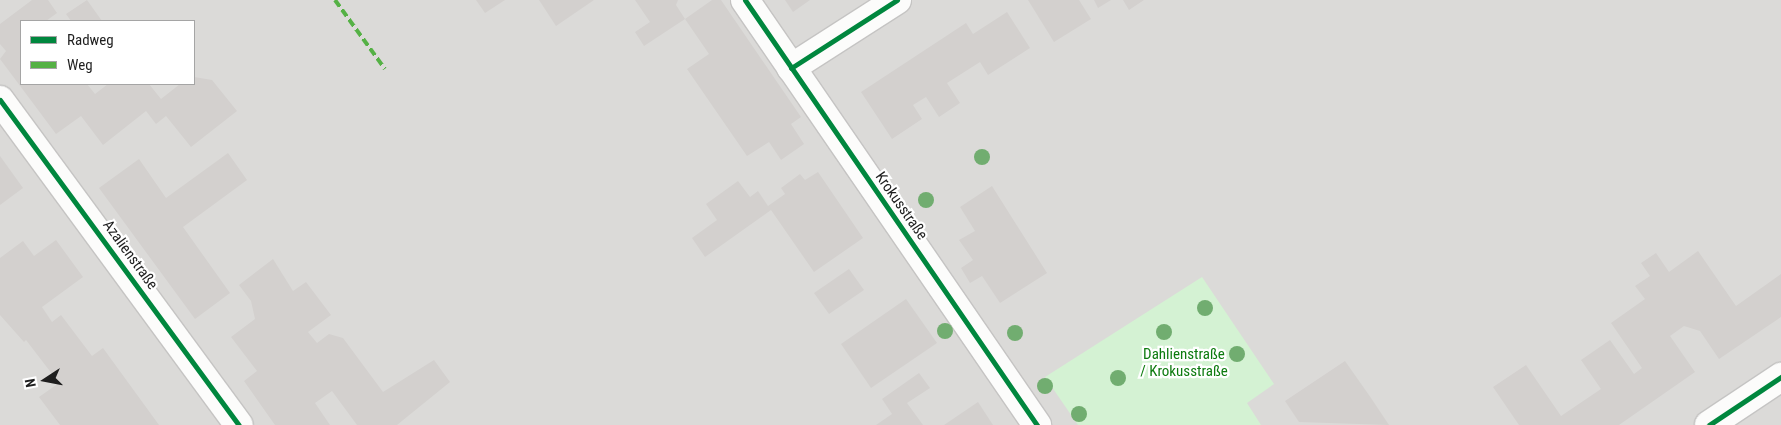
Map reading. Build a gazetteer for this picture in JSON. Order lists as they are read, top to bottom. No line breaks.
{"streets":{"street":["Krokusstraße","Azalienstraße"]},"parks":["Dahlienstraße / Krokusstraße"],"legend":["Radweg","Weg"],"north":"left"}
